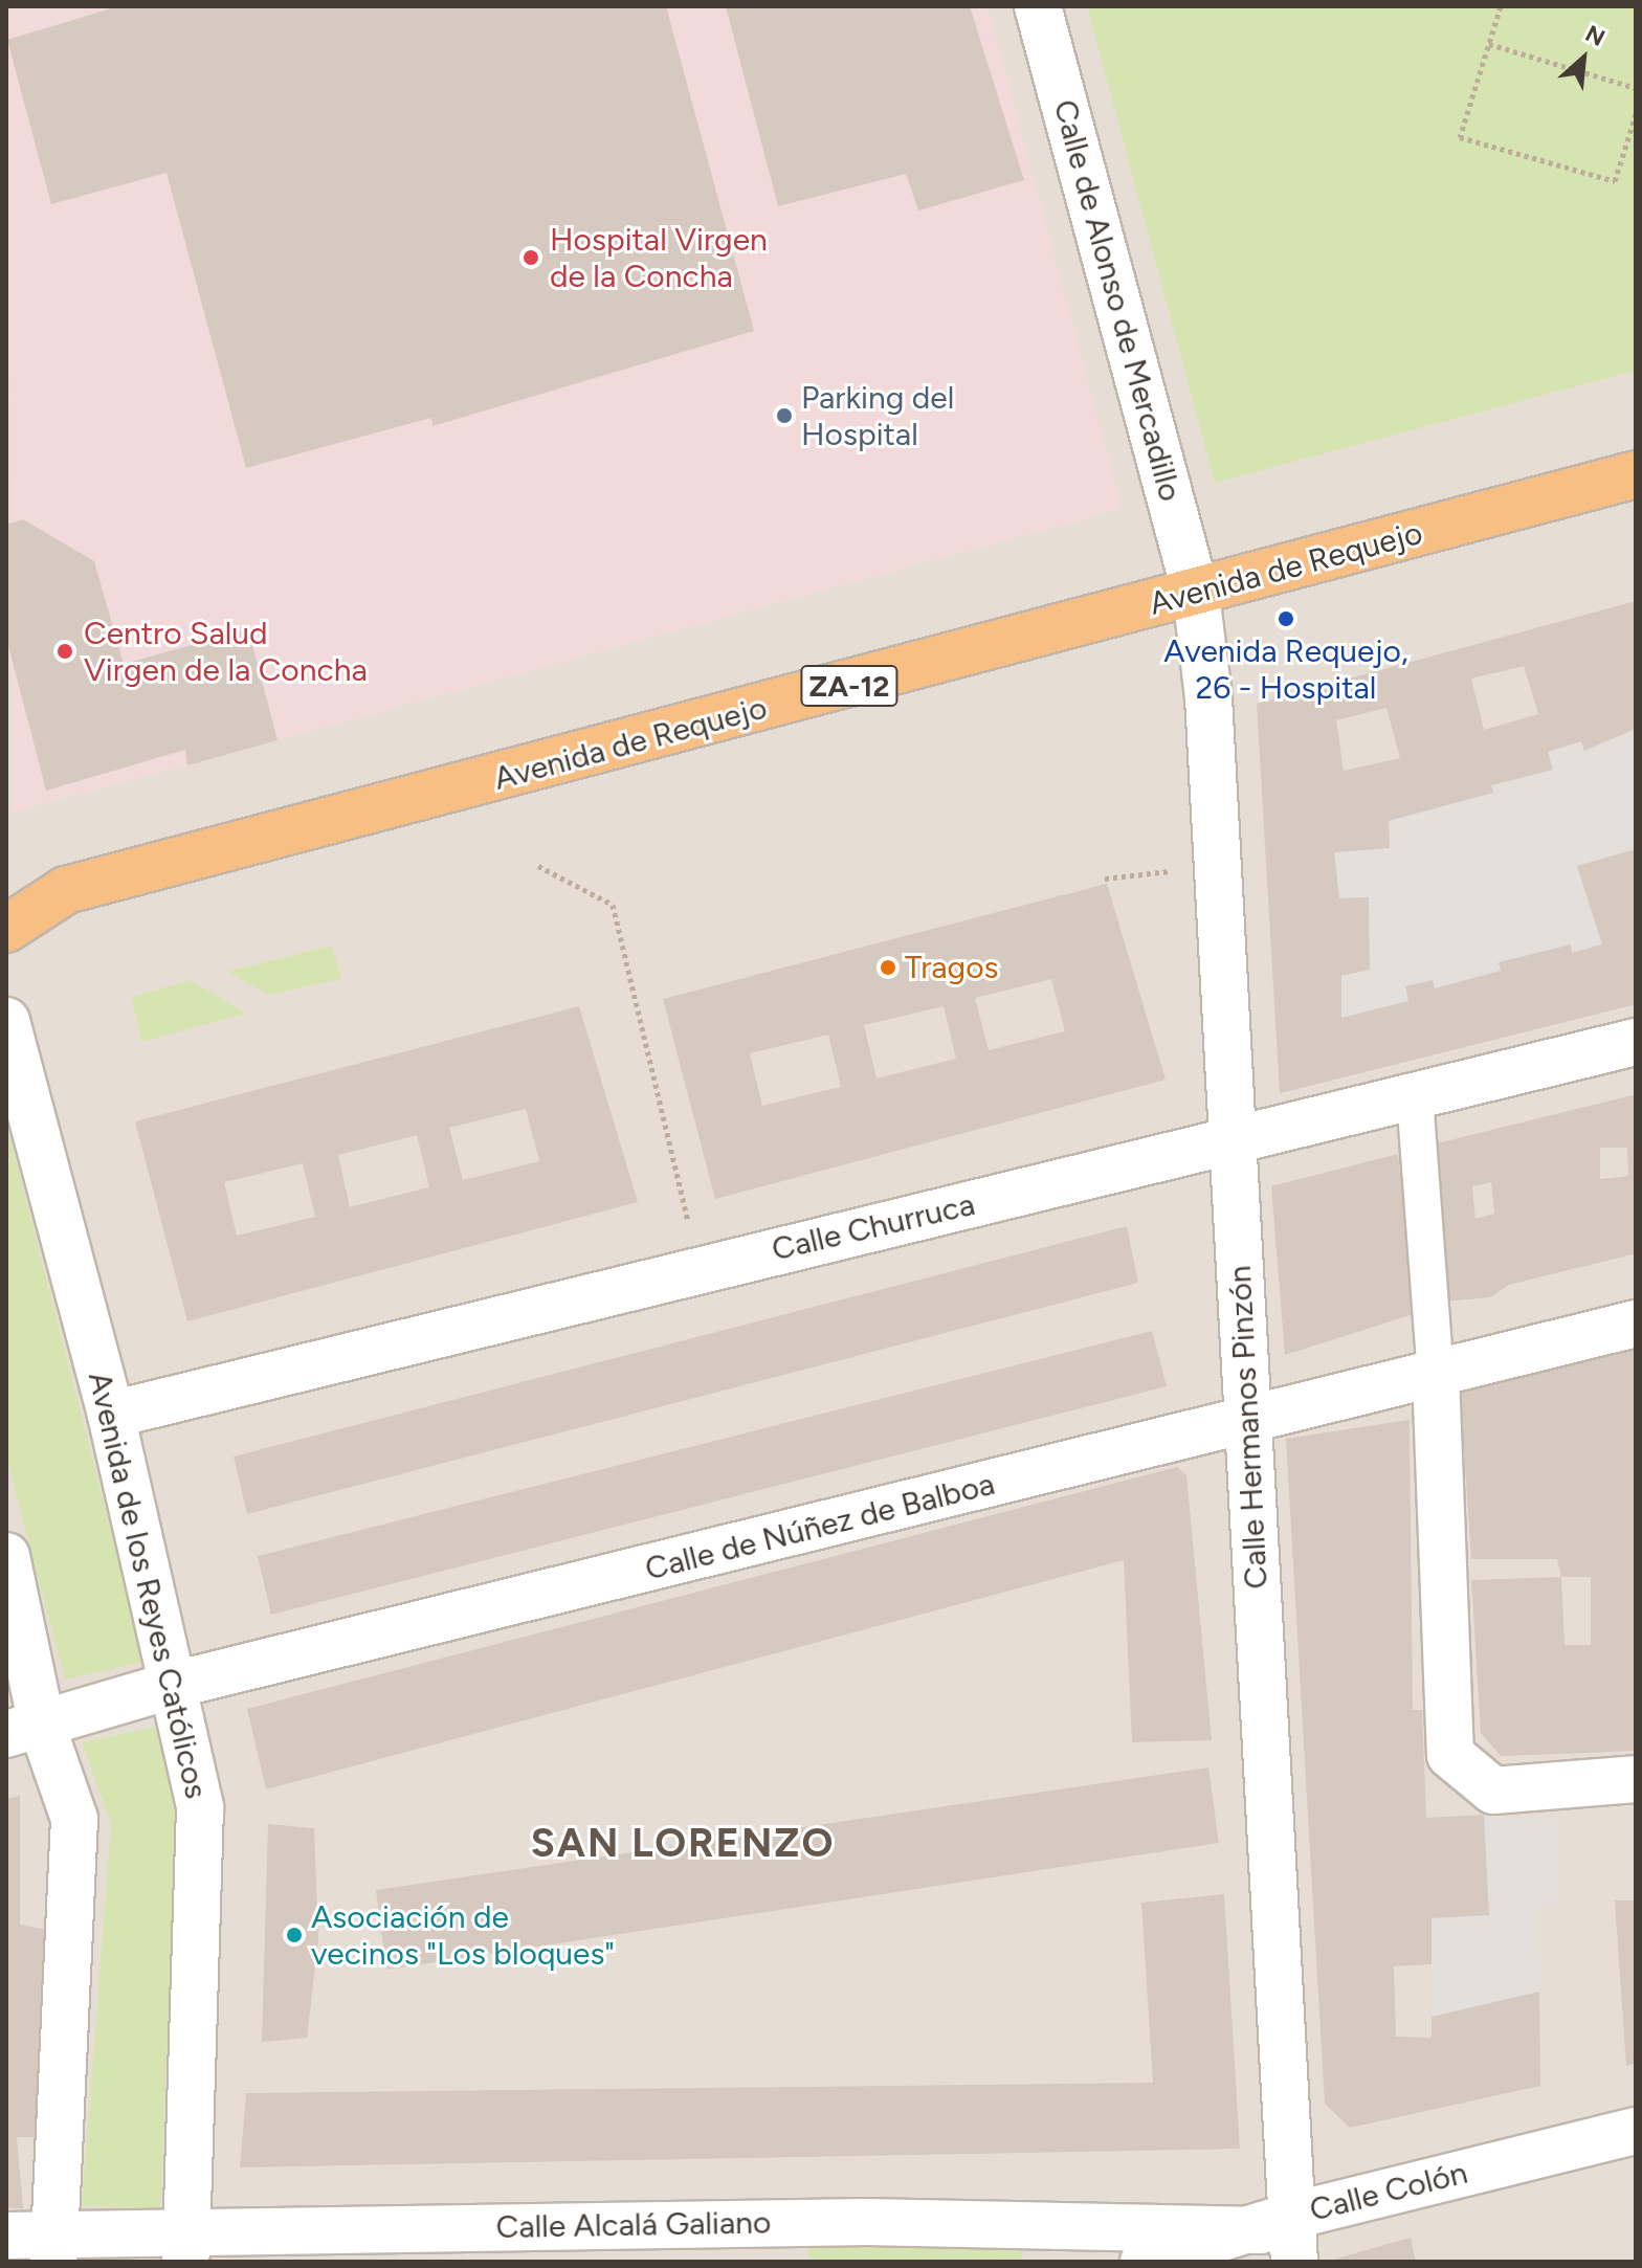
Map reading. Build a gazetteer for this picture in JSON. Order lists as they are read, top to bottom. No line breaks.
{"streets":{"highway":["Avenida de Requejo","ZA-12"],"street":["Calle de Alonso de Mercadillo","Calle Churruca","Calle Hermanos Pinzón","Calle de Núñez de Balboa","Avenida de los Reyes Católicos","Calle Colón","Calle Alcalá Galiano"]},"crossings":[["Calle de Alonso de Mercadillo","Avenida de Requejo"],["Calle de Alonso de Mercadillo","Calle Hermanos Pinzón"],["Avenida de Requejo","Calle Hermanos Pinzón"],["Calle Churruca","Calle Hermanos Pinzón"],["Calle Churruca","Avenida de los Reyes Católicos"],["Calle Hermanos Pinzón","Calle de Núñez de Balboa"],["Calle Hermanos Pinzón","Calle Colón"],["Calle Hermanos Pinzón","Calle Alcalá Galiano"],["Calle de Núñez de Balboa","Avenida de los Reyes Católicos"],["Avenida de los Reyes Católicos","Calle Alcalá Galiano"],["Calle Colón","Calle Alcalá Galiano"]],"districts":["SAN LORENZO"],"places":["Hospital Virgen de la Concha","Parking del Hospital","Avenida Requejo, 26 - Hospital","Centro Salud Virgen de la Concha","Tragos","Asociación de vecinos \"Los bloques\""],"north":"top right"}
